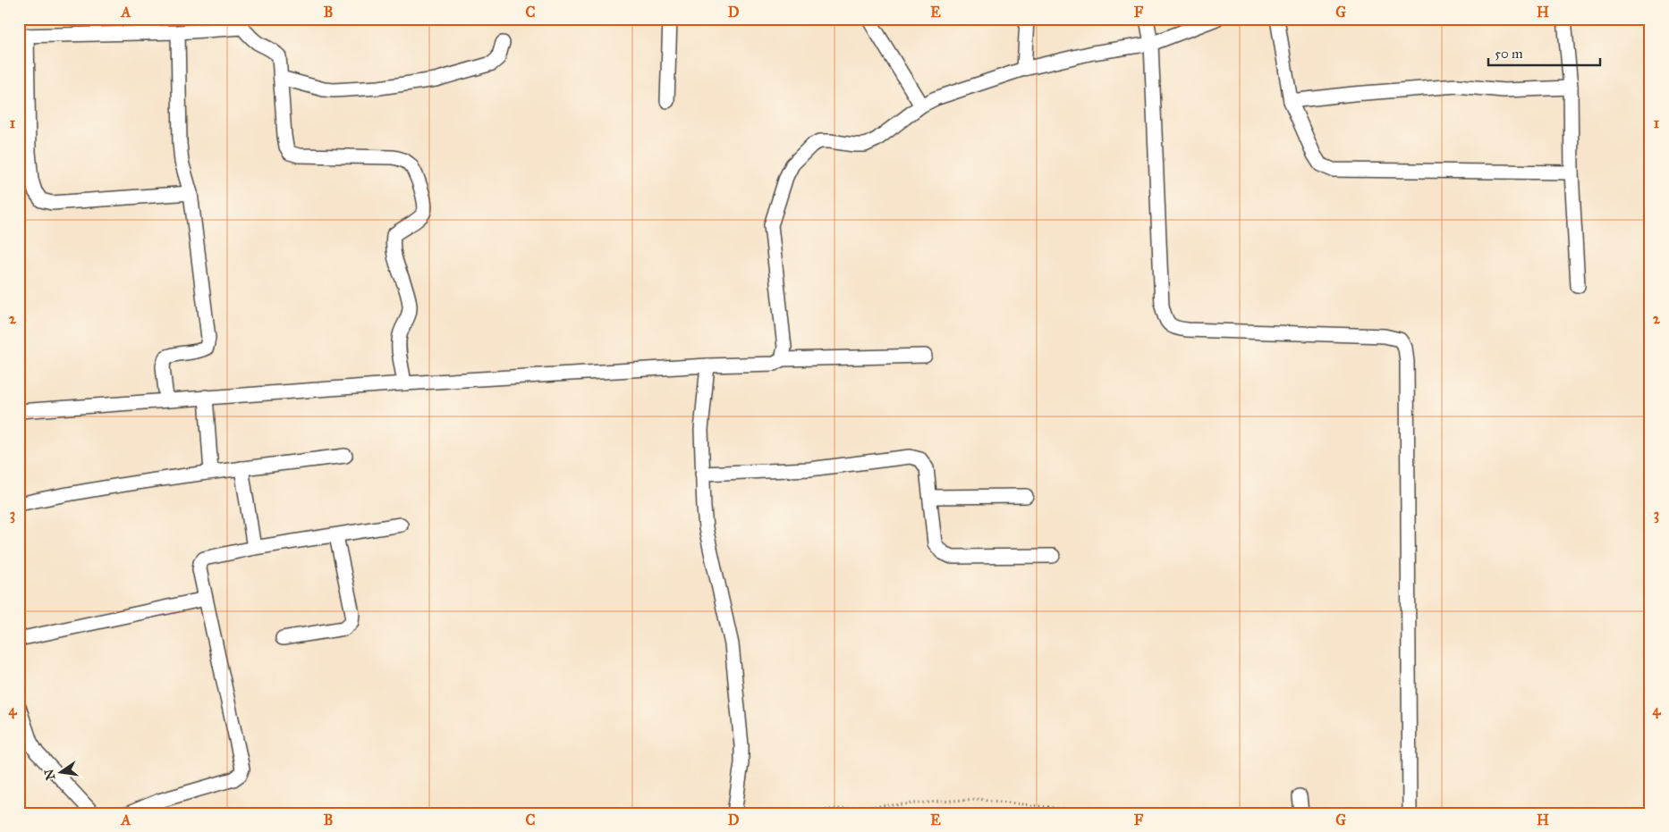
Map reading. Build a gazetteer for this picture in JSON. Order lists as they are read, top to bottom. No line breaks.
{"scale_bar":"50 m","north":"left","grid":{"columns":["A","B","C","D","E","F","G","H"],"rows":["1","2","3","4"]}}
